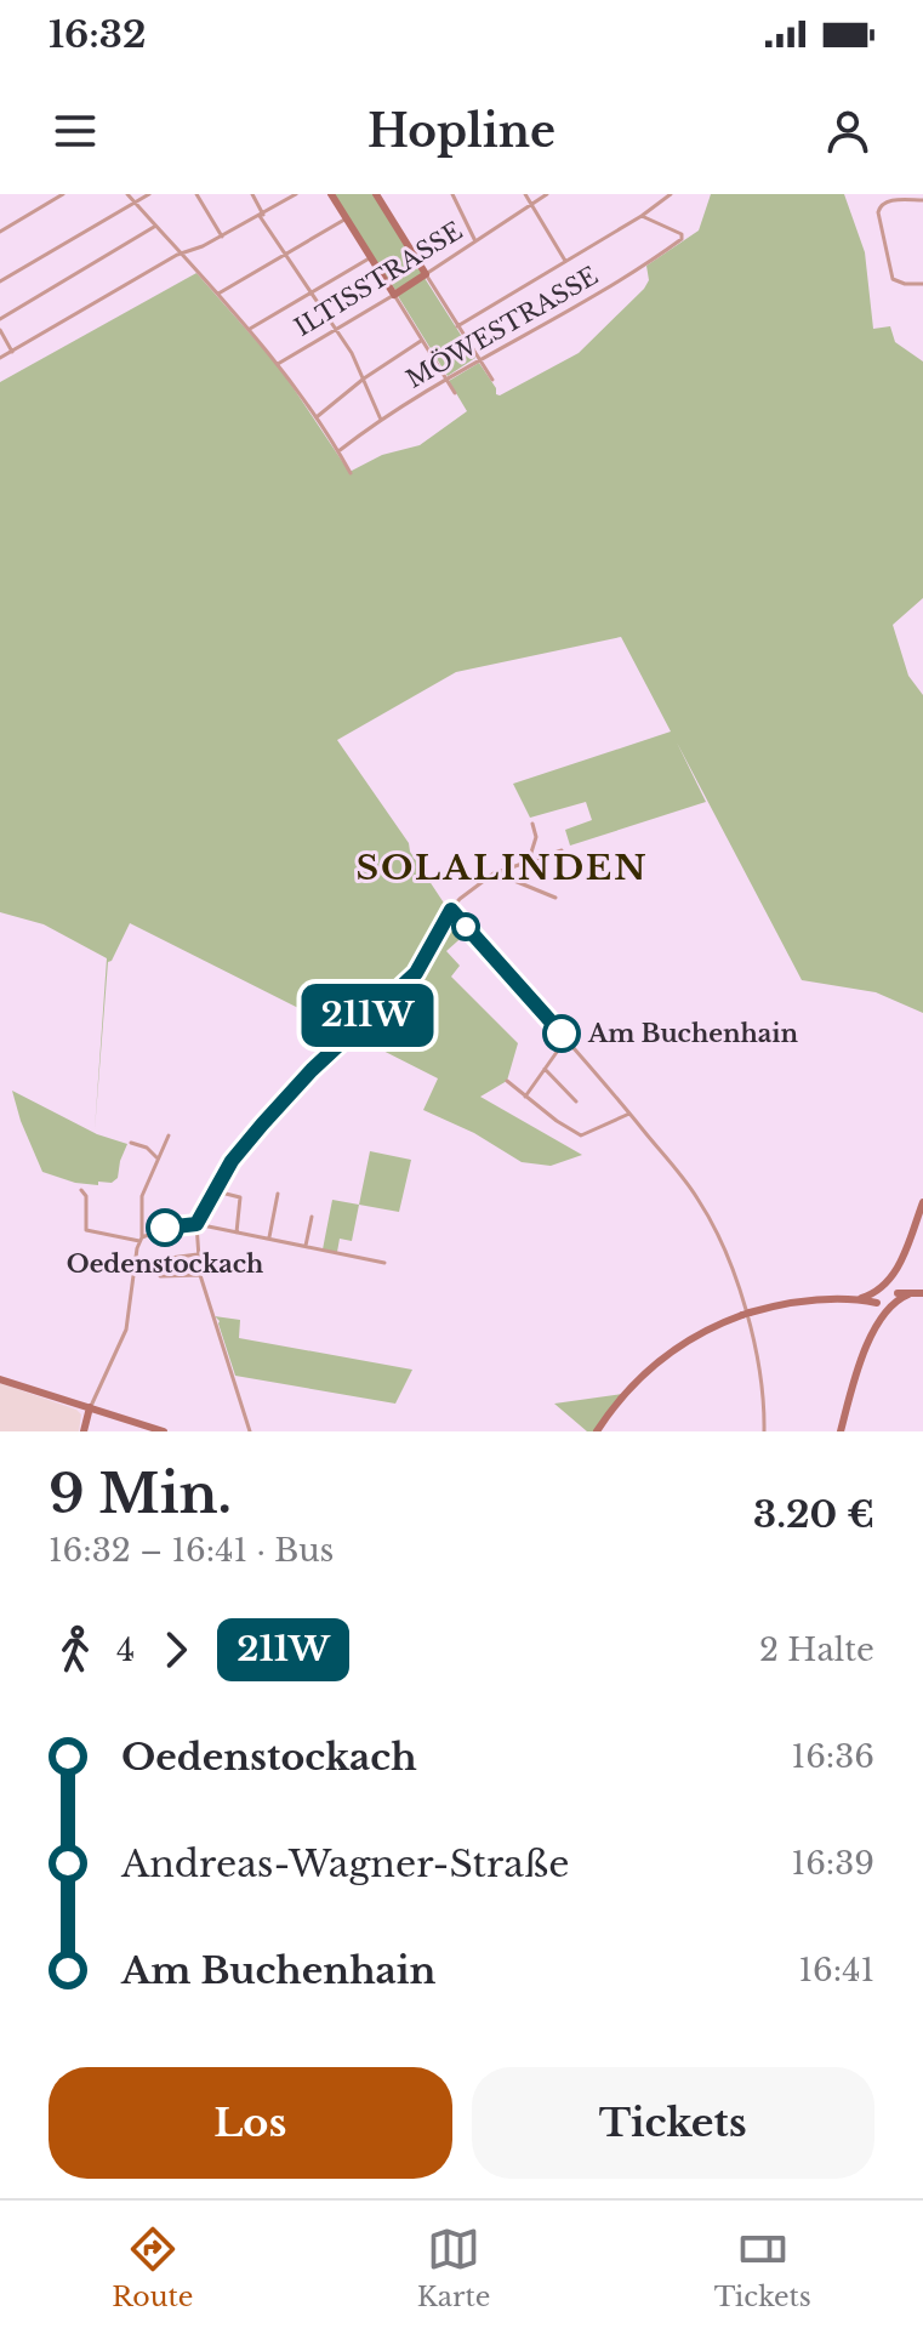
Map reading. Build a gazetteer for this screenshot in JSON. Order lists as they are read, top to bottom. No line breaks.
{"streets":{"main road":["ILTISSTRASSE"],"street":["MÖWESTRASSE"]},"districts":["SOLALINDEN"],"places":["Am Buchenhain","Oedenstockach"],"lines":["bus line 211W"],"page":{"status":"16:32","header":"Hopline","on_map":"211W","heading":["9 Min.","16:32 – 16:41 · Bus","3.20 €"],"legs":["4","211W","2 Halte"],"list":[{"name":"Oedenstockach","value":"16:36"},{"name":"Andreas-Wagner-Straße","value":"16:39"},{"name":"Am Buchenhain","value":"16:41"}],"buttons":["Los","Tickets"],"tabs":["Route","Karte","Tickets"]}}
